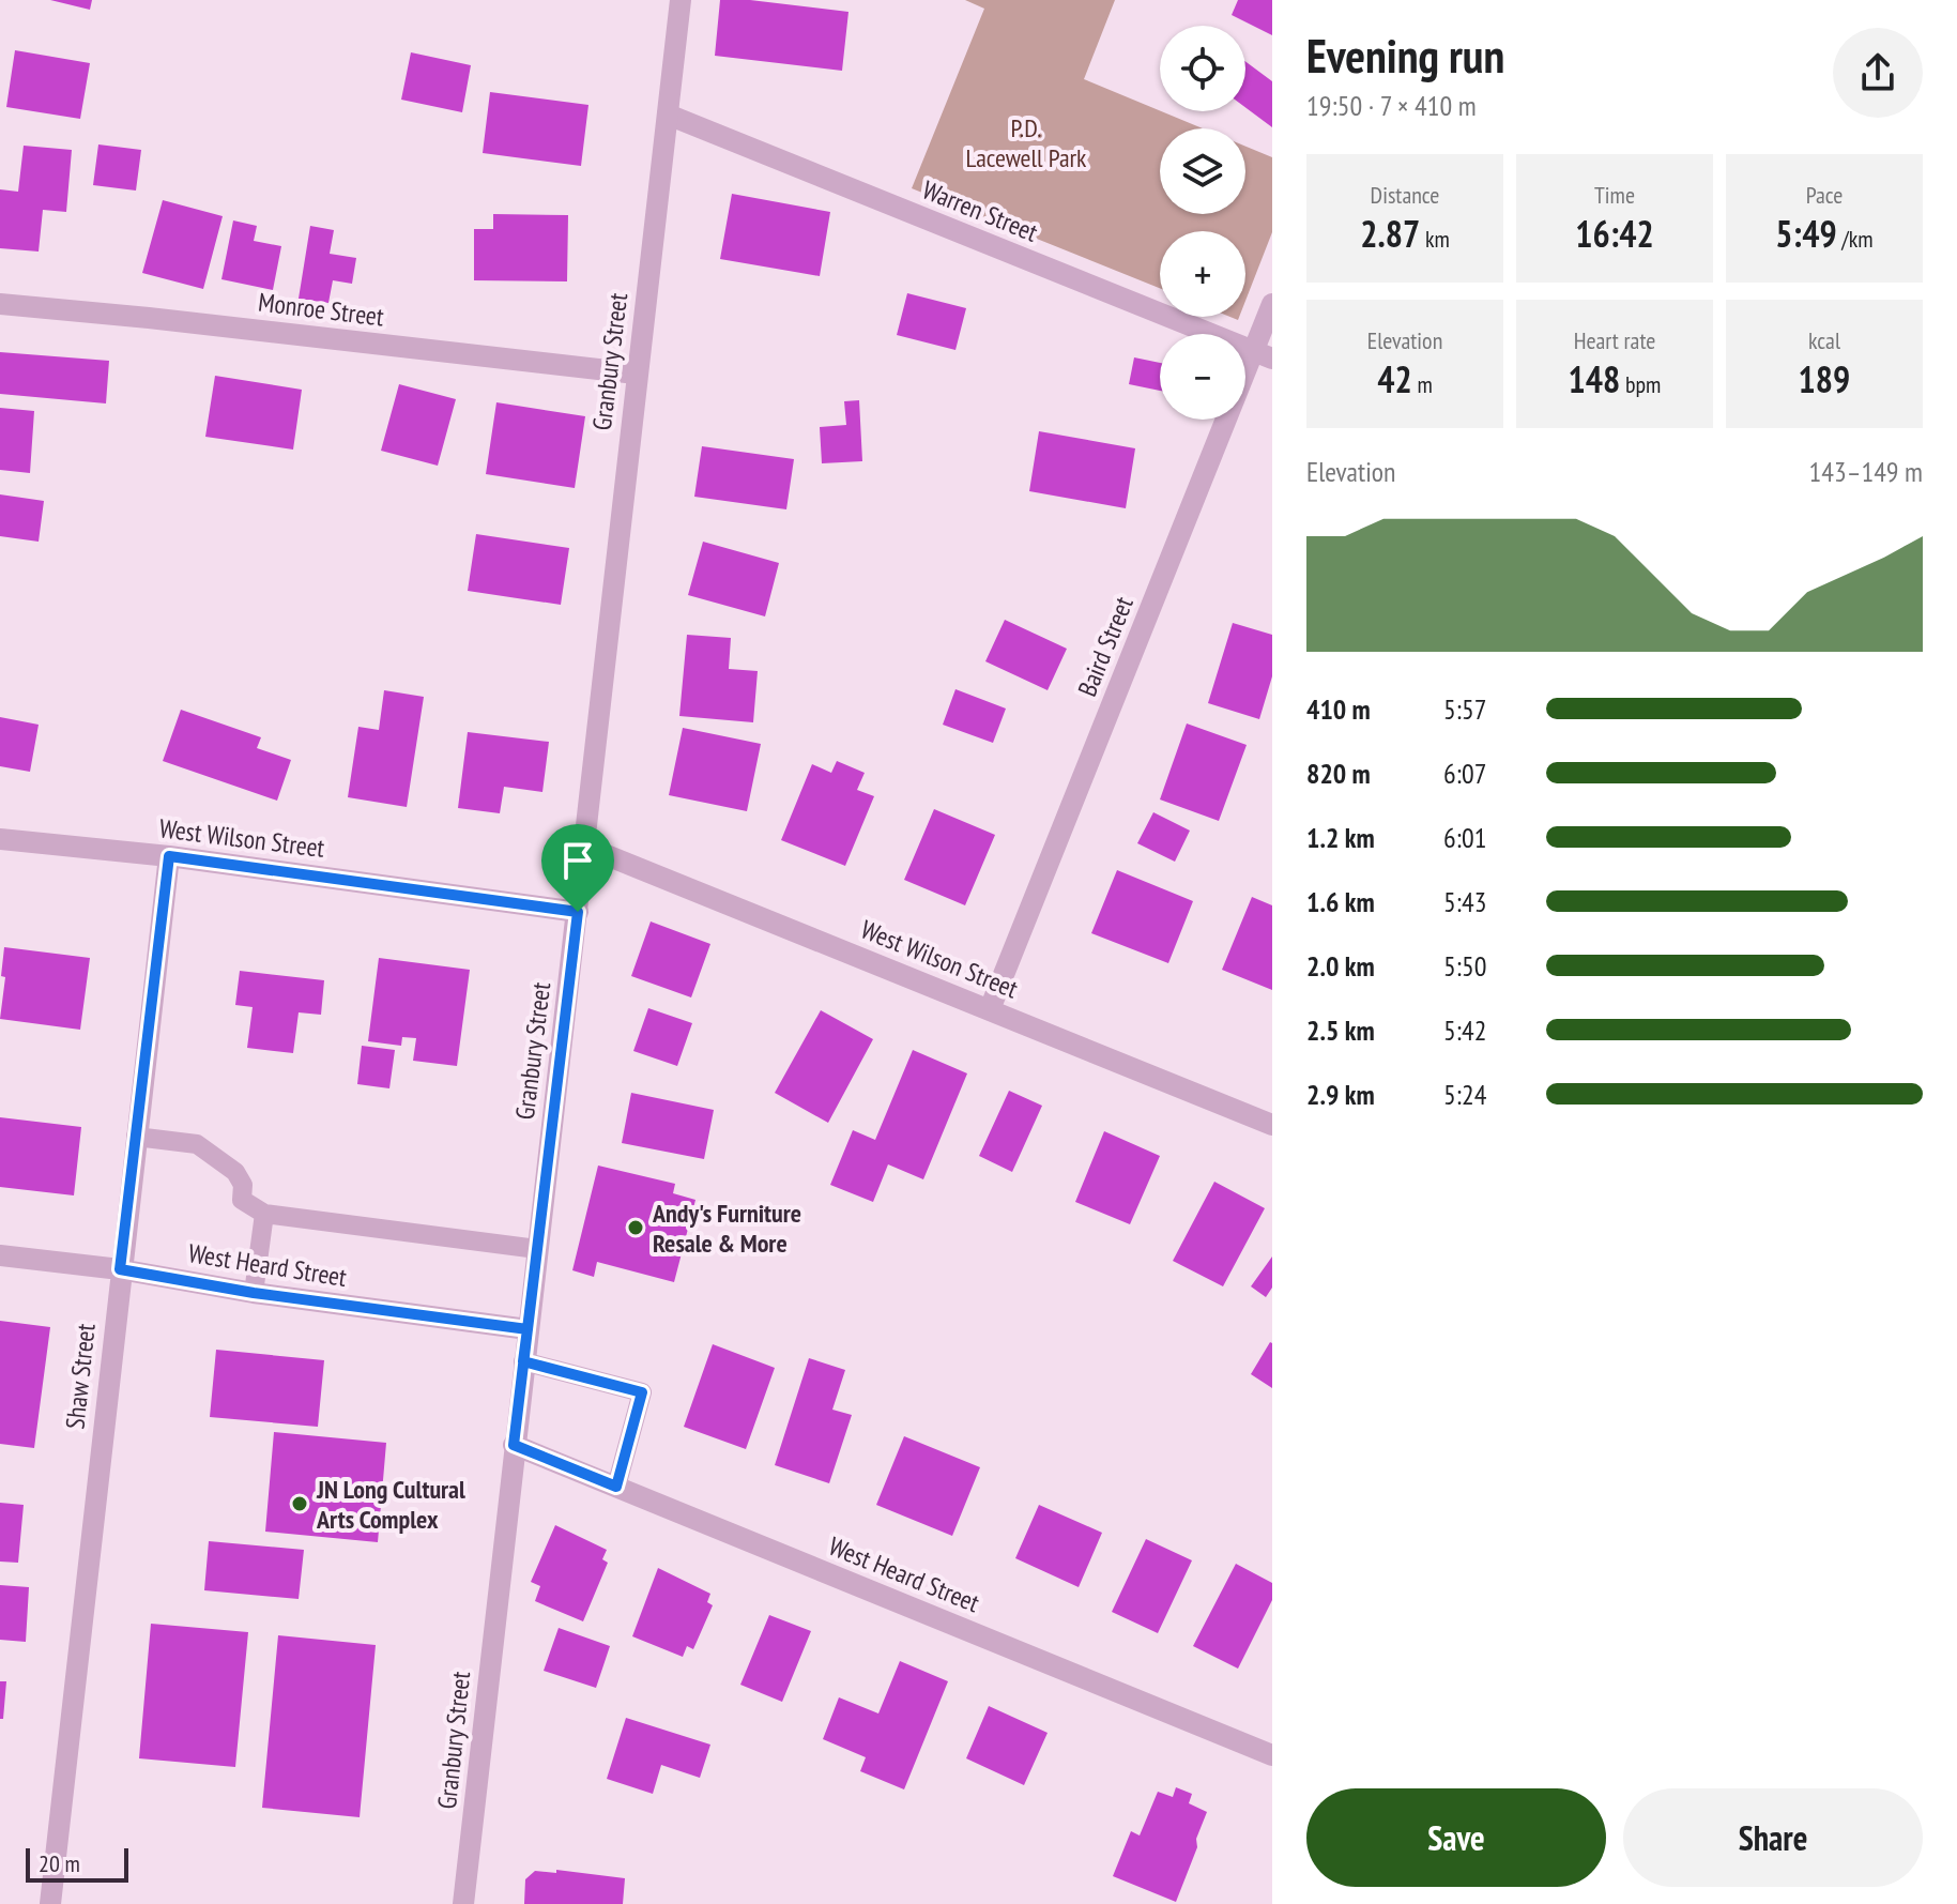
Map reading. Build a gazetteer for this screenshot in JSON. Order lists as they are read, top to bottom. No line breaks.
{"streets":{"street":["Warren Street","Monroe Street","Granbury Street","Baird Street","West Wilson Street","West Heard Street","Shaw Street"]},"crossings":[["Warren Street","Granbury Street"],["Warren Street","Baird Street"],["Monroe Street","Granbury Street"],["Granbury Street","West Wilson Street"],["Granbury Street","West Heard Street"],["Baird Street","West Wilson Street"],["West Wilson Street","Shaw Street"],["West Heard Street","Shaw Street"]],"parks":["P.D. Lacewell Park"],"places":["Andy's Furniture Resale & More","JN Long Cultural Arts Complex"],"scale_bar":"20 m","page":{"heading":["Evening run","19:50 · 7 × 410 m"],"map_buttons":["+","−"],"stats":[["Distance","2.87 km"],["Time","16:42"],["Pace","5:49 /km"],["Elevation","42 m"],["Heart rate","148 bpm"],["kcal","189"]],"chart":["Elevation","143–149 m"],"list":[{"name":"410 m","note":"5:57"},{"name":"820 m","note":"6:07"},{"name":"1.2 km","note":"6:01"},{"name":"1.6 km","note":"5:43"},{"name":"2.0 km","note":"5:50"},{"name":"2.5 km","note":"5:42"},{"name":"2.9 km","note":"5:24"}],"buttons":["Save","Share"],"scale":"20 m"}}
